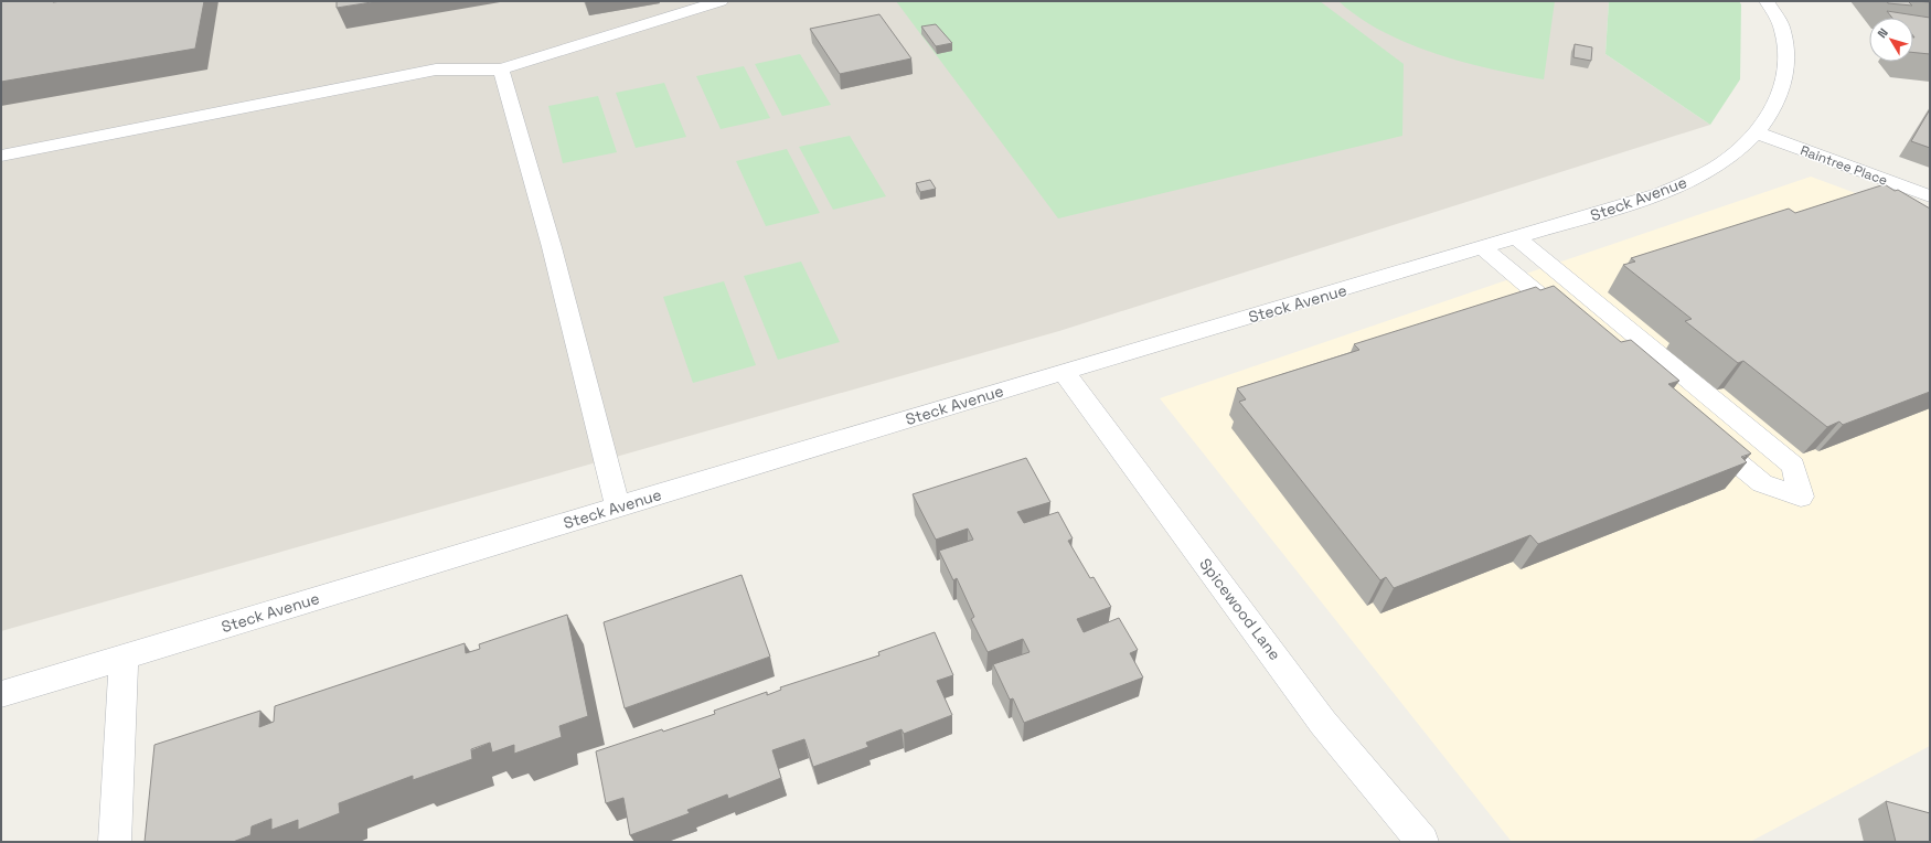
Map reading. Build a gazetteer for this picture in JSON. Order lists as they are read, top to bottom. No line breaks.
{"streets":{"street":["Raintree Place","Steck Avenue","Spicewood Lane"]},"crossings":[["Raintree Place","Steck Avenue"],["Steck Avenue","Spicewood Lane"]],"north":"top left"}
